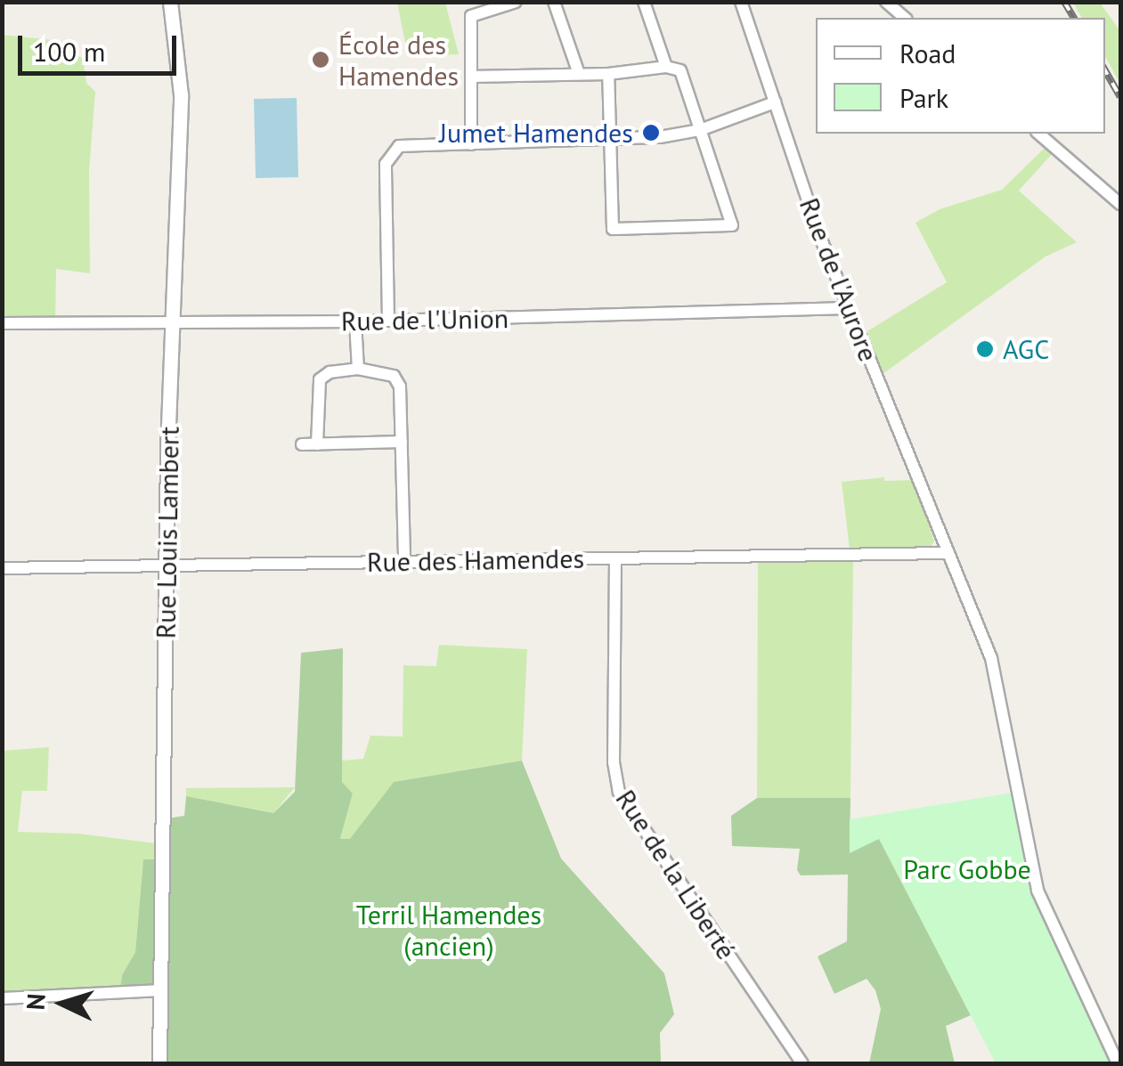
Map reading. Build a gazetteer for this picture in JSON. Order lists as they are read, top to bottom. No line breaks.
{"streets":{"street":["Rue de l'Aurore","Rue de l'Union","Rue Louis Lambert","Rue des Hamendes","Rue de la Liberté"]},"crossings":[["Rue de l'Aurore","Rue de l'Union"],["Rue de l'Aurore","Rue des Hamendes"],["Rue de l'Union","Rue Louis Lambert"],["Rue Louis Lambert","Rue des Hamendes"],["Rue des Hamendes","Rue de la Liberté"]],"parks":["Parc Gobbe","Terril Hamendes (ancien)"],"places":["École des Hamendes","Jumet Hamendes","AGC"],"legend":["Road","Park"],"scale_bar":"100 m","north":"left"}
